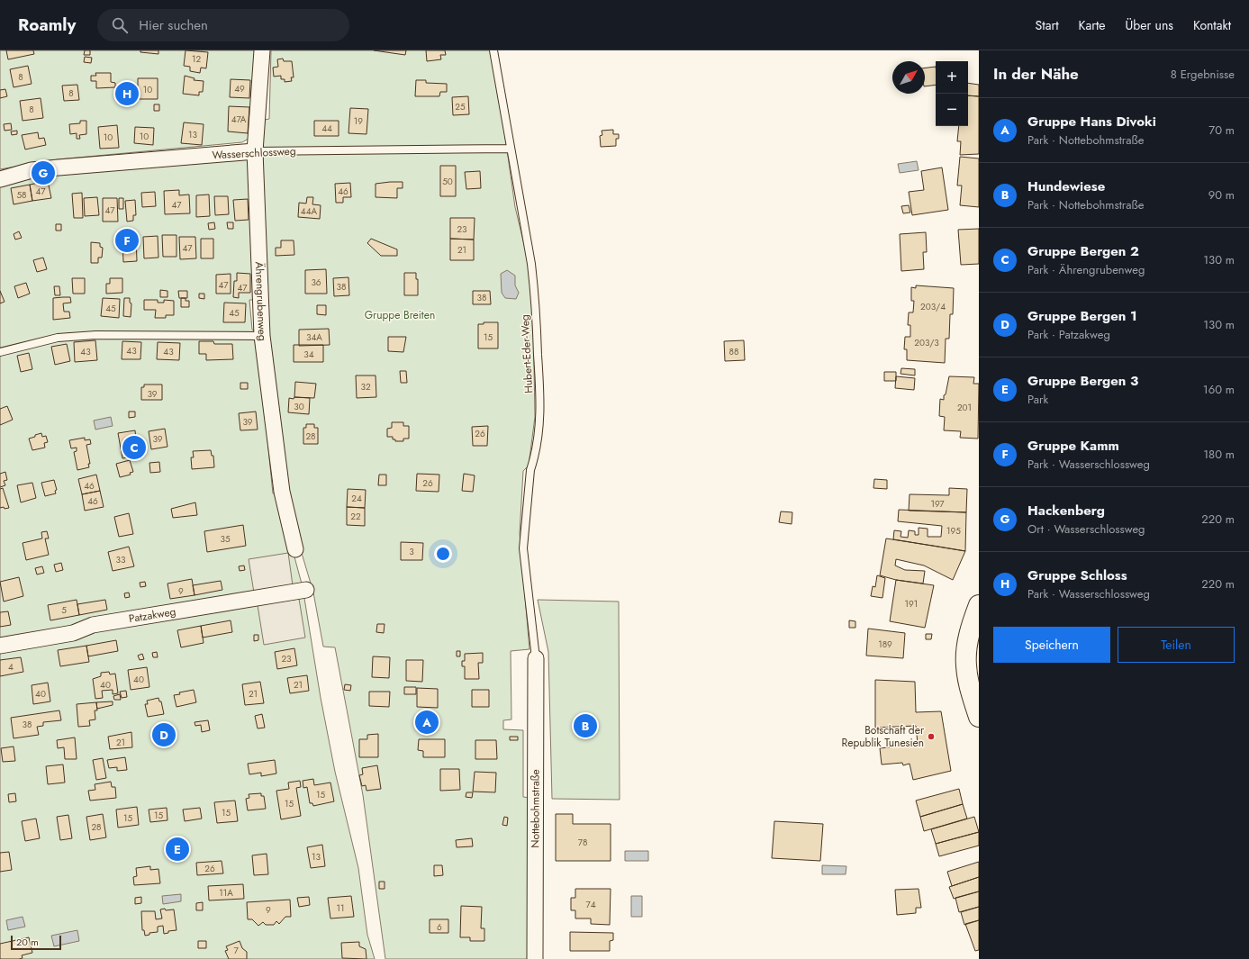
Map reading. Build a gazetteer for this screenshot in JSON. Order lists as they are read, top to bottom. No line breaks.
{"streets":{"street":["Wasserschlossweg","Ährengrubenweg","Patzakweg","Nottebohmstraße"],"lane":["Hubert-Eder-Weg"]},"crossings":[["Wasserschlossweg","Ährengrubenweg"],["Wasserschlossweg","Hubert-Eder-Weg"],["Hubert-Eder-Weg","Nottebohmstraße"]],"parks":["Gruppe Breiten"],"places":["Botschaft der Republik Tunesien"],"house_numbers":["12","8","49","10","8","25","8","47A","19","44","13","10","10","50","47","46","58","47","47","44A","23","47","21","36","47","38","47","38","203/4","45","45","34A","15","203/3","43","43","43","88","34","32","39","30","201","39","26","28","39","26","46","24","46","197","22","195","35","3","33","9","191","5","189","23","4","40","40","21","40","21","38","21","15","15","15","15","15","28","78","13","26","11A","74","11","9","6","7"],"scale_bar":"20 m","north":"top right","page":{"header":"Roamly","search":"Hier suchen","nav":["Start","Karte","Über uns","Kontakt"],"heading":["In der Nähe","8 Ergebnisse"],"map_buttons":["+","−"],"pins":["H","G","F","C","A","B","D","E"],"list":[{"mark":"A","name":"Gruppe Hans Divoki","note":"Park · Nottebohmstraße","value":"70 m"},{"mark":"B","name":"Hundewiese","note":"Park · Nottebohmstraße","value":"90 m"},{"mark":"C","name":"Gruppe Bergen 2","note":"Park · Ährengrubenweg","value":"130 m"},{"mark":"D","name":"Gruppe Bergen 1","note":"Park · Patzakweg","value":"130 m"},{"mark":"E","name":"Gruppe Bergen 3","note":"Park","value":"160 m"},{"mark":"F","name":"Gruppe Kamm","note":"Park · Wasserschlossweg","value":"180 m"},{"mark":"G","name":"Hackenberg","note":"Ort · Wasserschlossweg","value":"220 m"},{"mark":"H","name":"Gruppe Schloss","note":"Park · Wasserschlossweg","value":"220 m"}],"buttons":["Speichern","Teilen"],"scale":"20 m"}}
